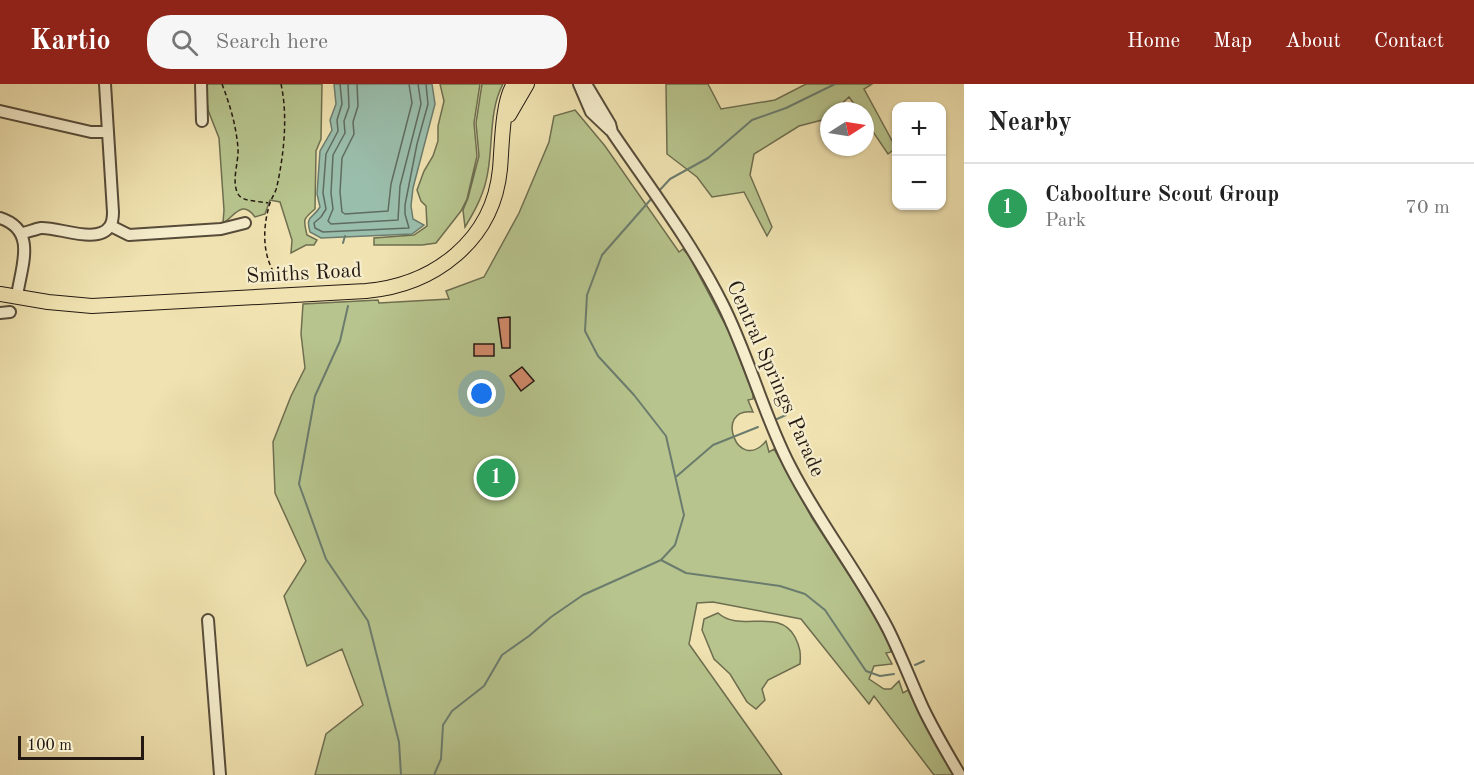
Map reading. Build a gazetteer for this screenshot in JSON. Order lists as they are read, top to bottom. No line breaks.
{"streets":{"main road":["Smiths Road"],"street":["Central Springs Parade"]},"scale_bar":"100 m","north":"right","page":{"header":"Kartio","search":"Search here","nav":["Home","Map","About","Contact"],"heading":"Nearby","map_buttons":["+","−"],"list":[{"mark":"1","name":"Caboolture Scout Group","note":"Park","value":"70 m"}],"pins":"1","scale":"100 m"}}
